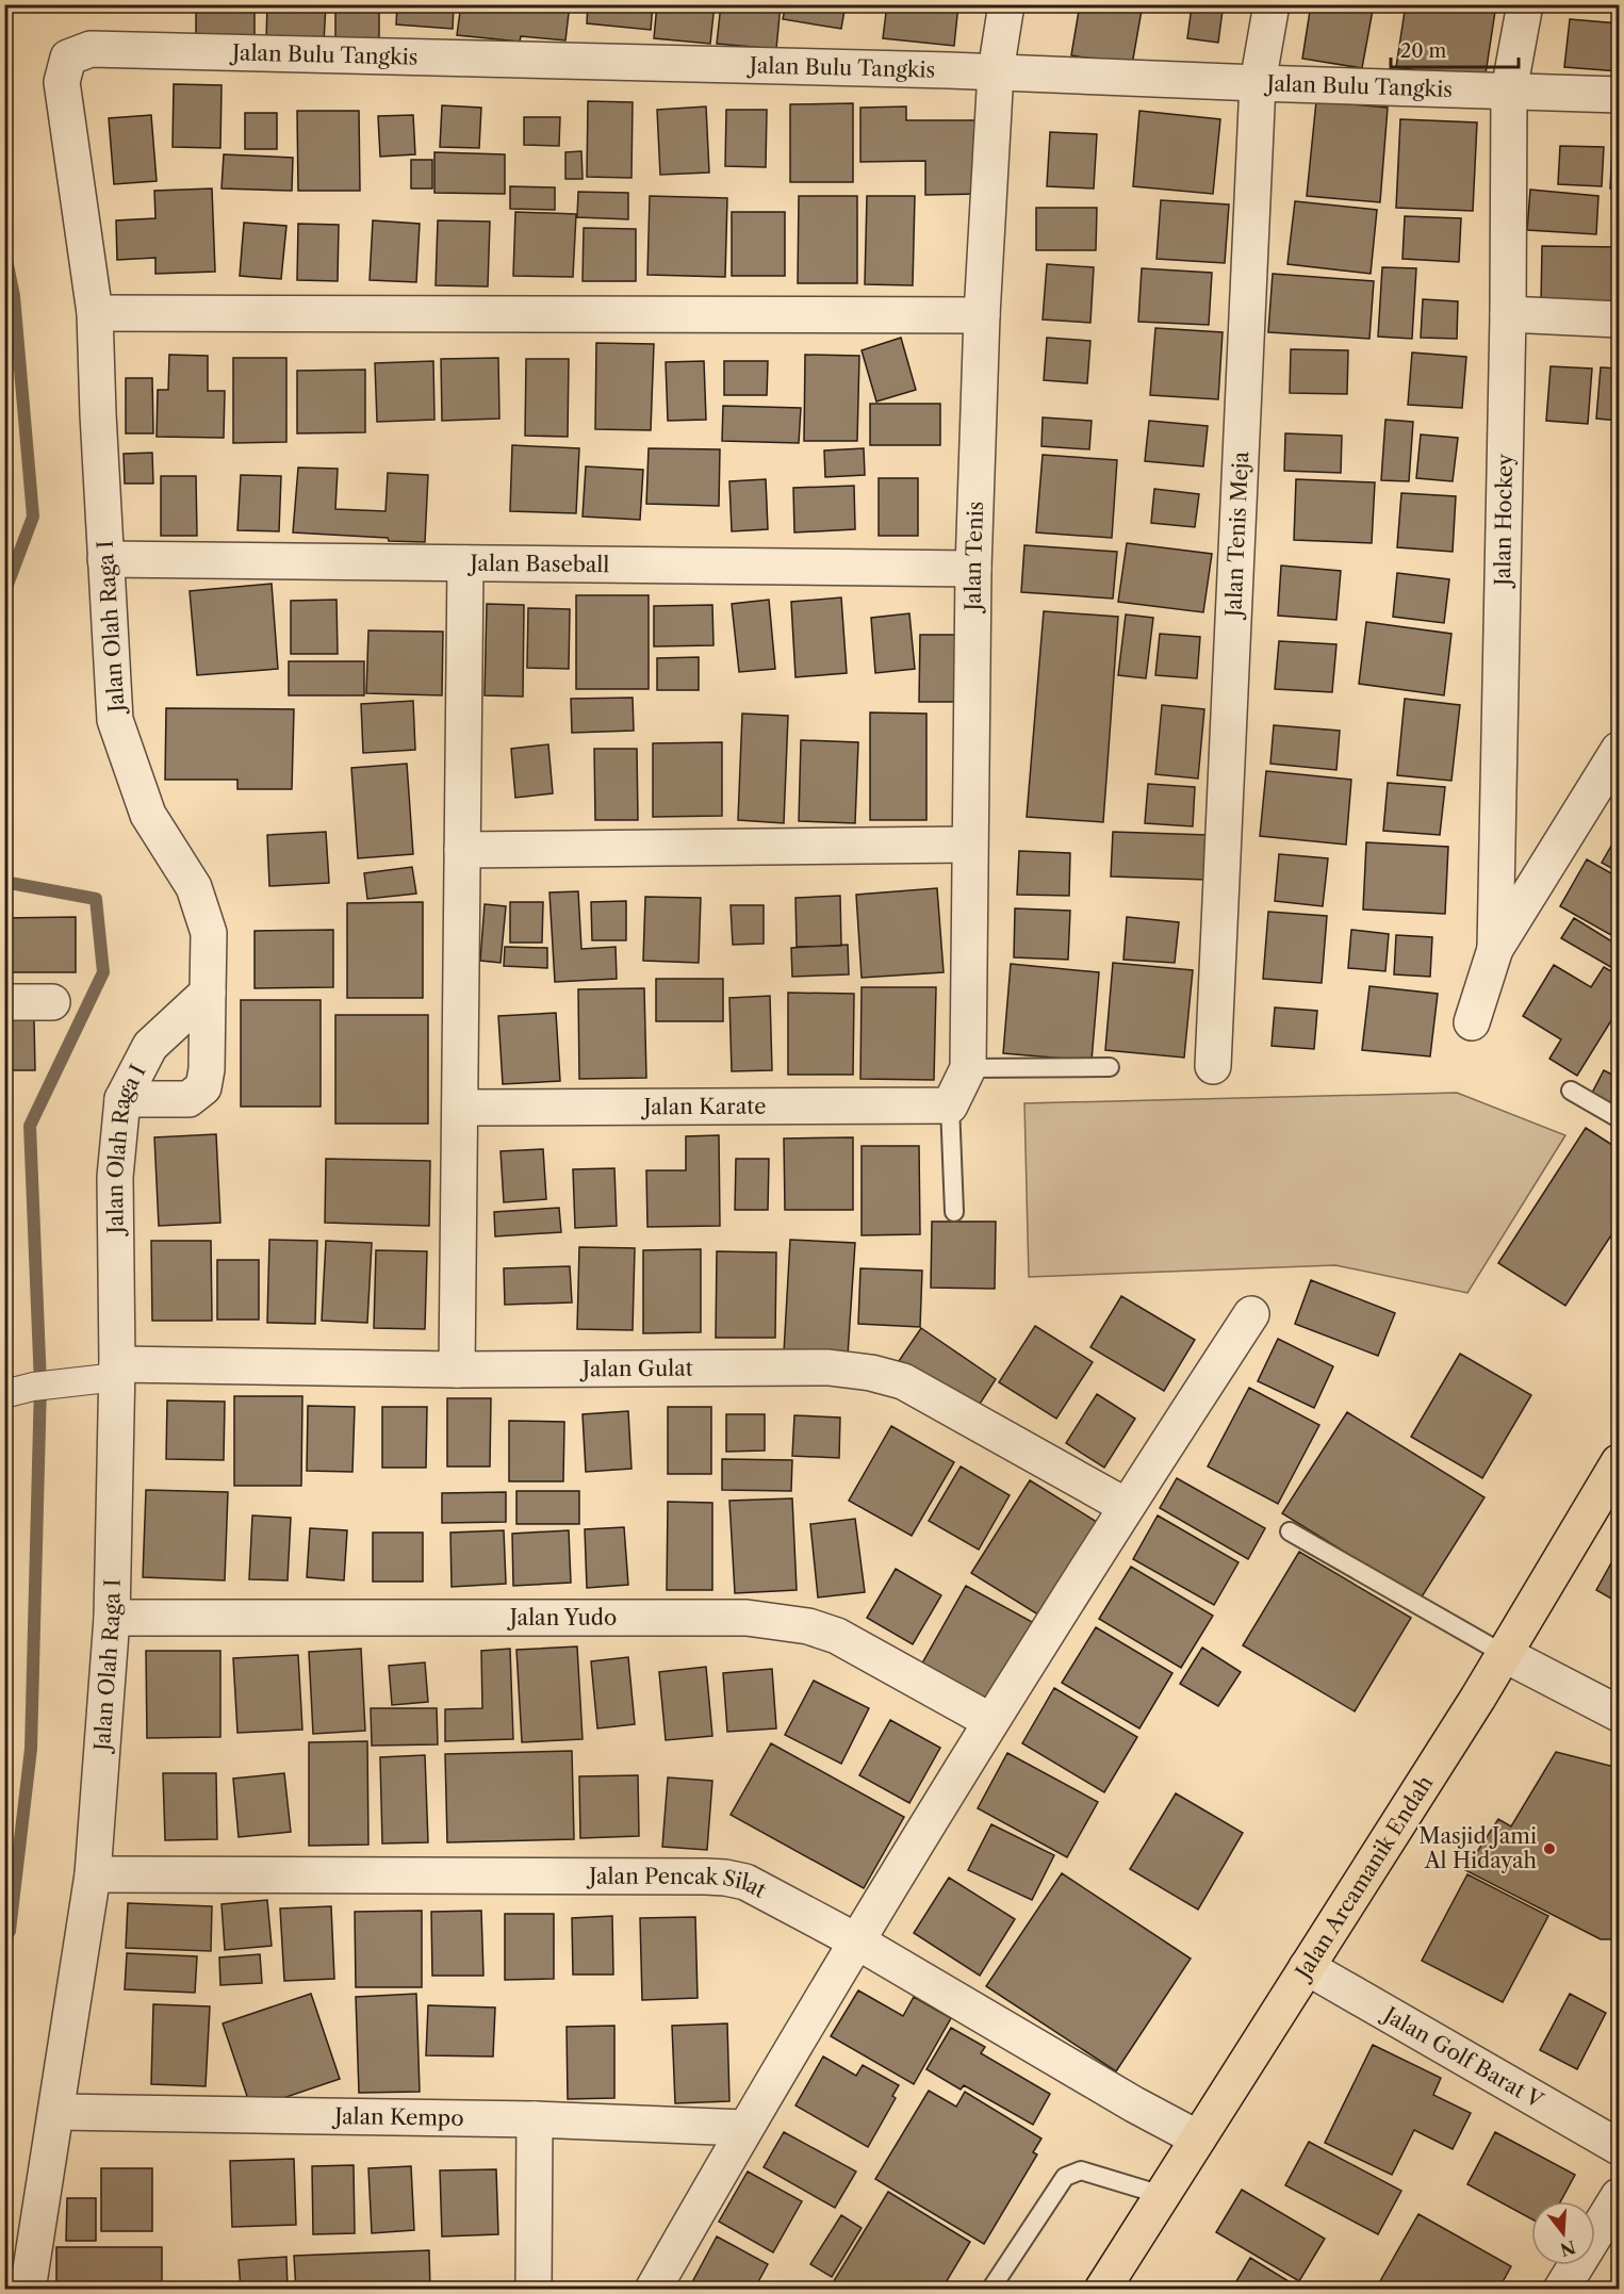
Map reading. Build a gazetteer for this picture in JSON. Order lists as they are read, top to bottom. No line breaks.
{"streets":{"main road":["Jalan Arcamanik Endah"],"street":["Jalan Bulu Tangkis","Jalan Hockey","Jalan Tenis Meja","Jalan Tenis","Jalan Baseball","Jalan Olah Raga I","Jalan Karate","Jalan Gulat","Jalan Yudo","Jalan Pencak Silat","Jalan Golf Barat V","Jalan Kempo"]},"crossings":[["Jalan Bulu Tangkis","Jalan Hockey"],["Jalan Bulu Tangkis","Jalan Tenis Meja"],["Jalan Bulu Tangkis","Jalan Tenis"],["Jalan Bulu Tangkis","Jalan Olah Raga I"],["Jalan Tenis","Jalan Baseball"],["Jalan Tenis","Jalan Karate"],["Jalan Baseball","Jalan Olah Raga I"],["Jalan Olah Raga I","Jalan Gulat"],["Jalan Olah Raga I","Jalan Yudo"],["Jalan Olah Raga I","Jalan Pencak Silat"],["Jalan Olah Raga I","Jalan Kempo"],["Jalan Arcamanik Endah","Jalan Pencak Silat"],["Jalan Arcamanik Endah","Jalan Golf Barat V"]],"places":["Masjid Jami Al Hidayah"],"scale_bar":"20 m","north":"bottom"}
